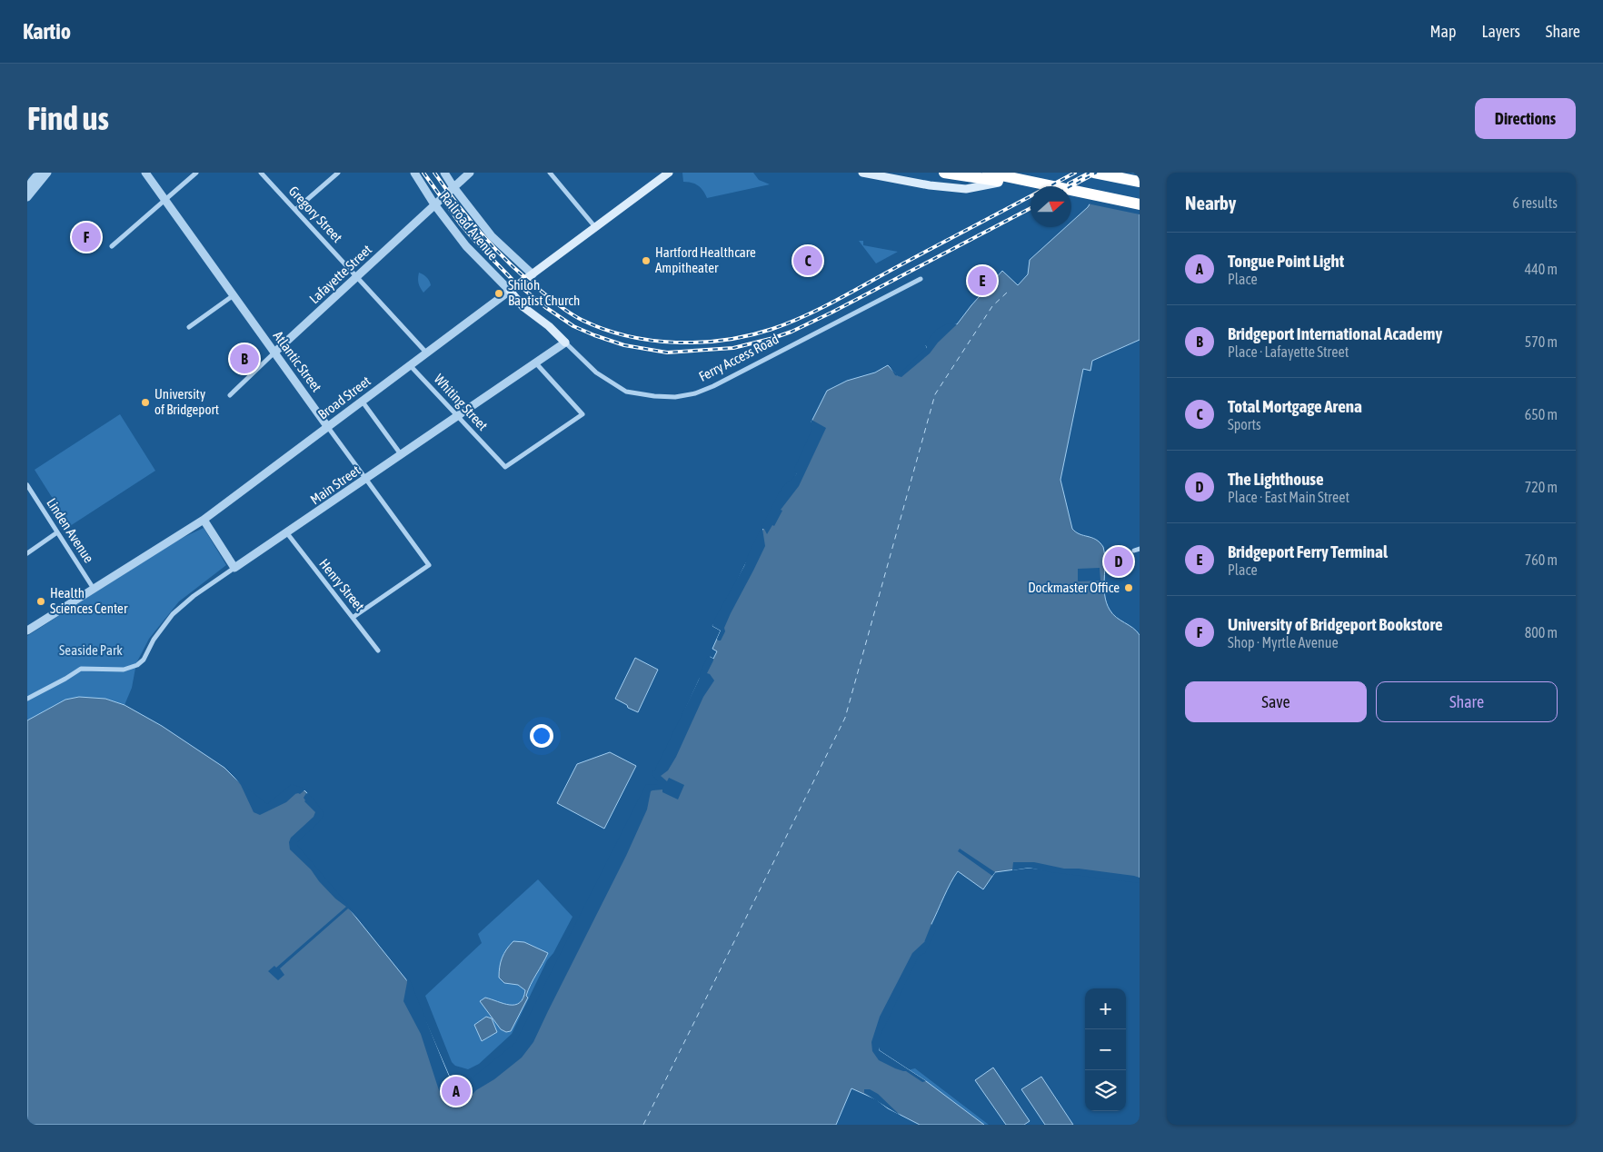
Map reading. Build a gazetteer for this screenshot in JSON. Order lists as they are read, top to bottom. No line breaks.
{"streets":{"main road":["Ferry Access Road","Broad Street"],"street":["Gregory Street","Railroad Avenue","Lafayette Street","Atlantic Street","Whiting Street","Main Street","Linden Avenue","Henry Street"]},"crossings":[["Gregory Street","Lafayette Street"],["Gregory Street","Broad Street"],["Railroad Avenue","Lafayette Street"],["Railroad Avenue","Ferry Access Road"],["Railroad Avenue","Broad Street"],["Lafayette Street","Atlantic Street"],["Ferry Access Road","Broad Street"],["Ferry Access Road","Main Street"],["Atlantic Street","Broad Street"],["Atlantic Street","Main Street"],["Atlantic Street","Henry Street"],["Broad Street","Whiting Street"],["Broad Street","Linden Avenue"],["Whiting Street","Main Street"],["Main Street","Henry Street"]],"parks":["Seaside Park"],"places":["Hartford Healthcare Ampitheater","Shiloh Baptist Church","University of Bridgeport","Dockmaster Office","Health Sciences Center"],"north":"right","page":{"header":"Kartio","nav":["Map","Layers","Share"],"buttons":["Directions",["Save","Share"]],"title":"Find us","heading":["Nearby","6 results"],"pins":["F","C","E","B","D","A"],"list":[{"mark":"A","name":"Tongue Point Light","note":"Place","value":"440 m"},{"mark":"B","name":"Bridgeport International Academy","note":"Place · Lafayette Street","value":"570 m"},{"mark":"C","name":"Total Mortgage Arena","note":"Sports","value":"650 m"},{"mark":"D","name":"The Lighthouse","note":"Place · East Main Street","value":"720 m"},{"mark":"E","name":"Bridgeport Ferry Terminal","note":"Place","value":"760 m"},{"mark":"F","name":"University of Bridgeport Bookstore","note":"Shop · Myrtle Avenue","value":"800 m"}],"map_buttons":["+","−"]}}
